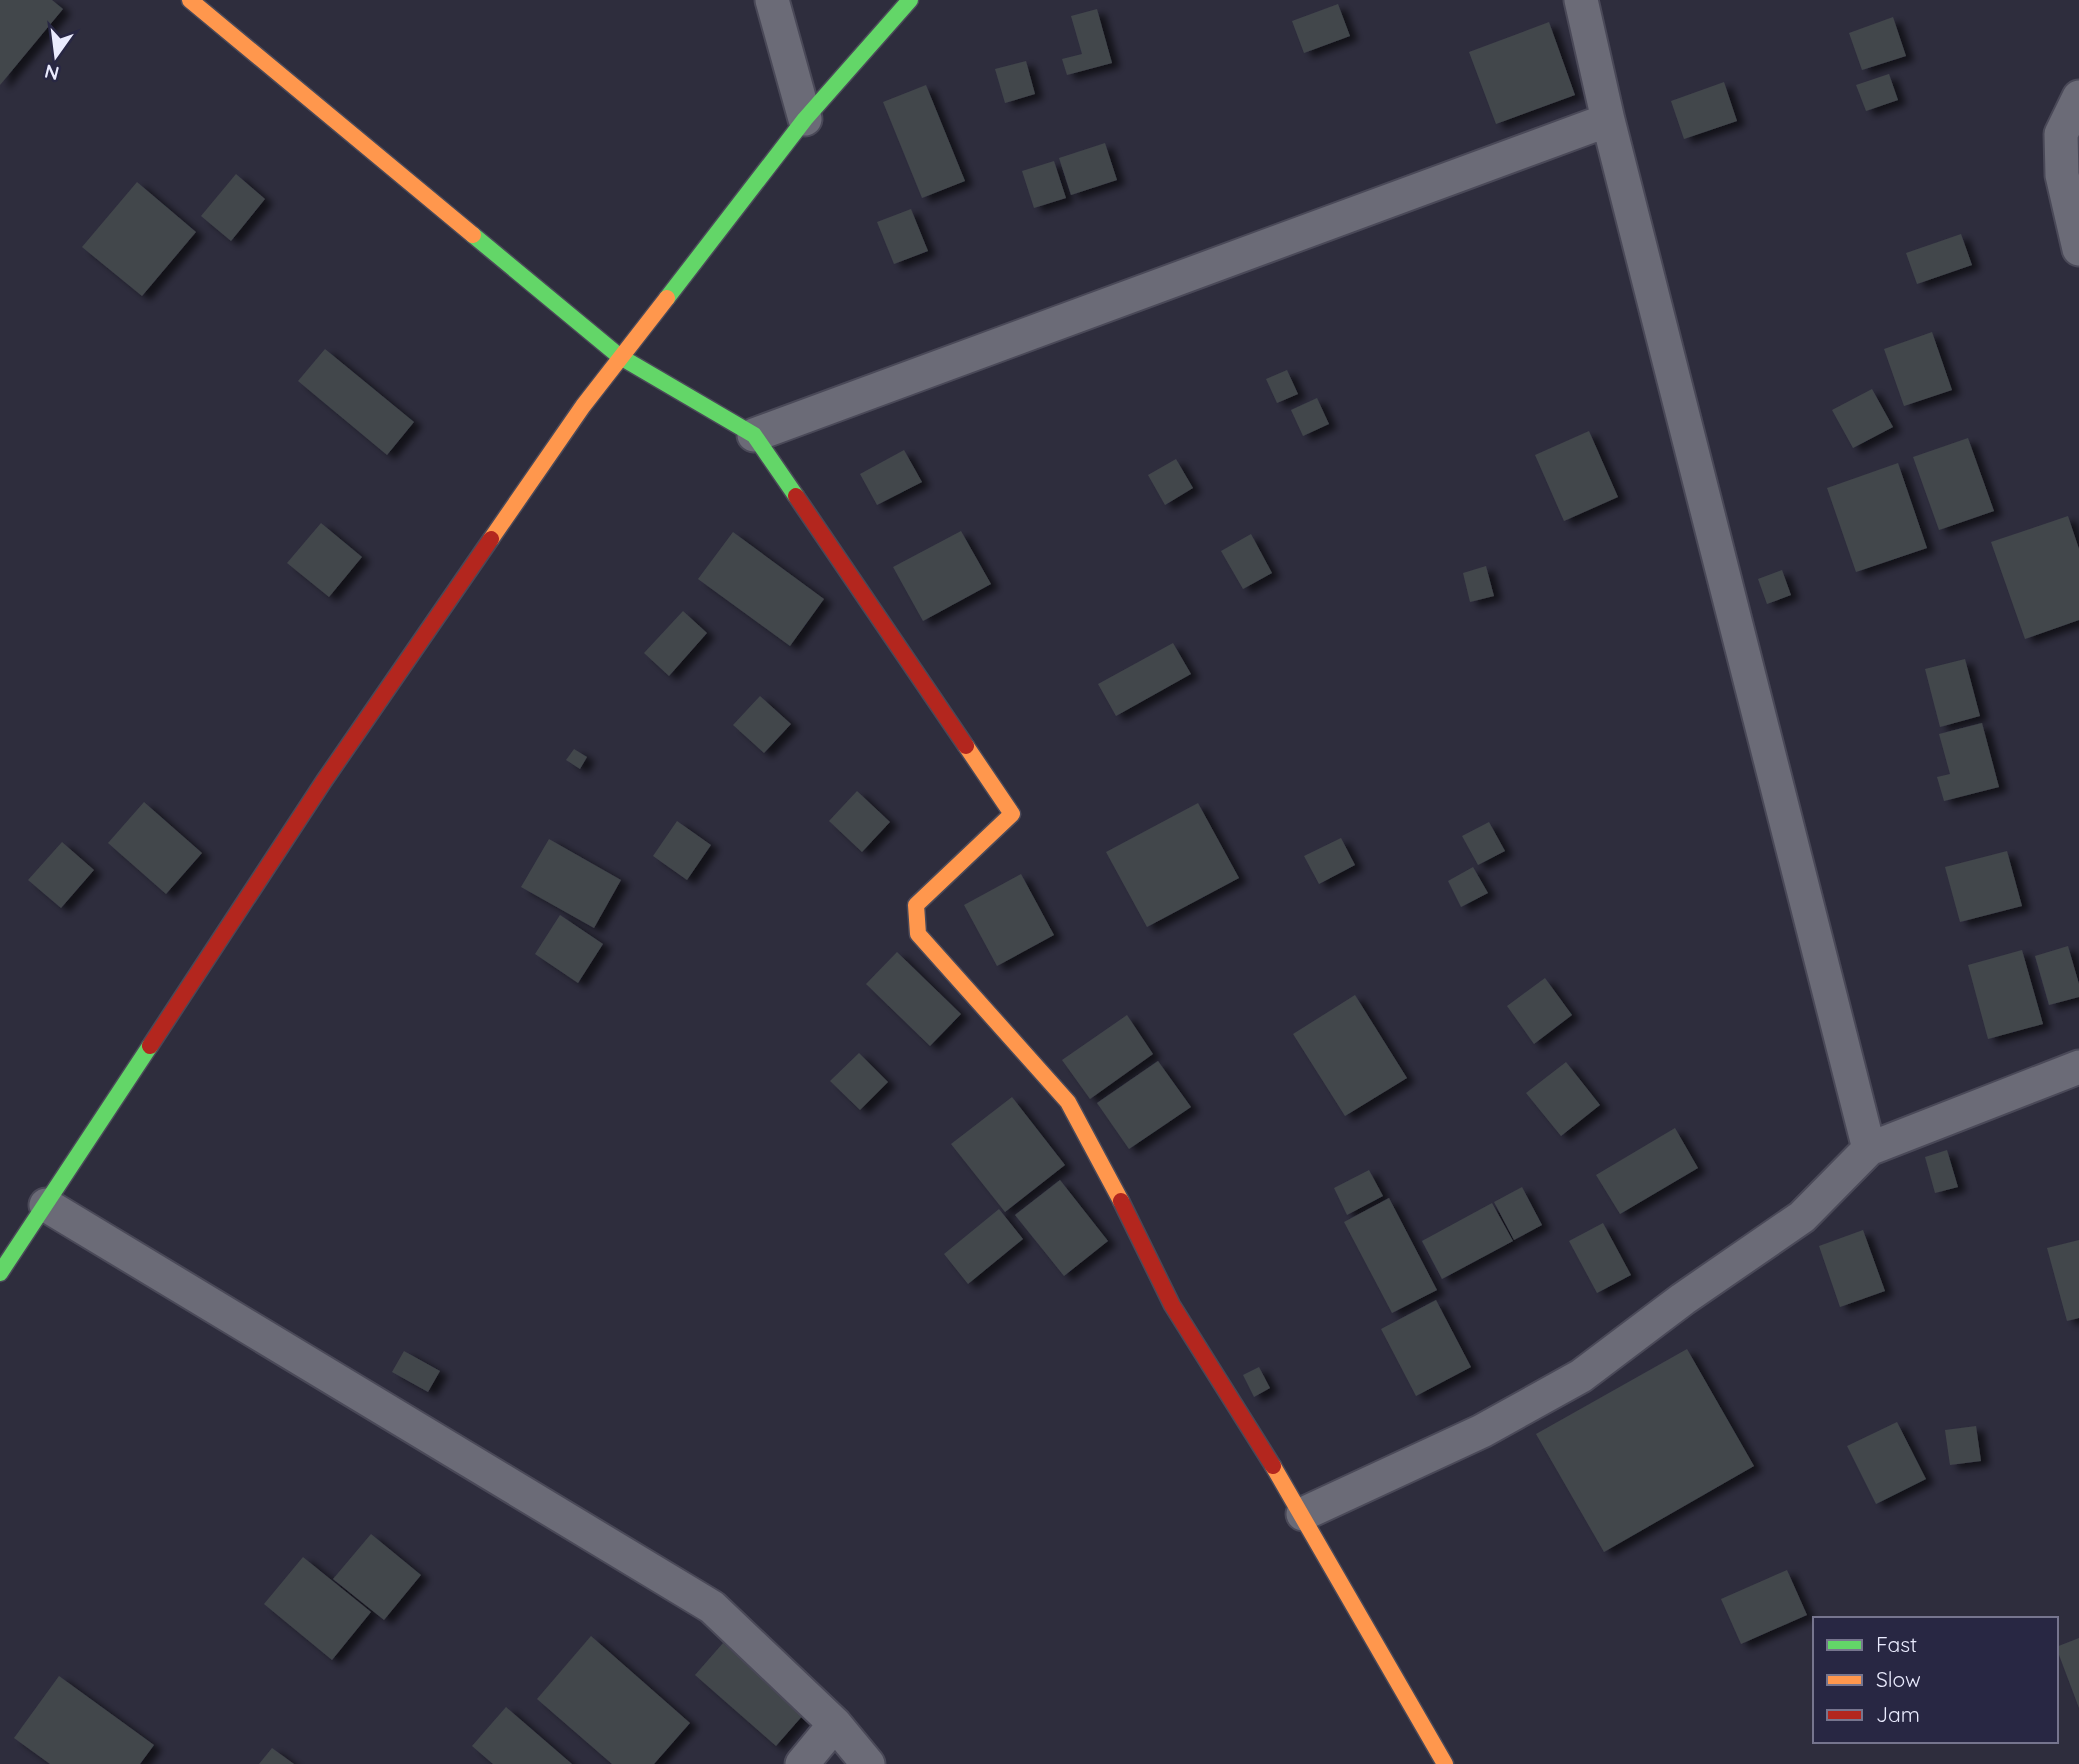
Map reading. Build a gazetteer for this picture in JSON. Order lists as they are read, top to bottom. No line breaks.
{"legend":["Fast","Slow","Jam"],"north":"bottom"}
